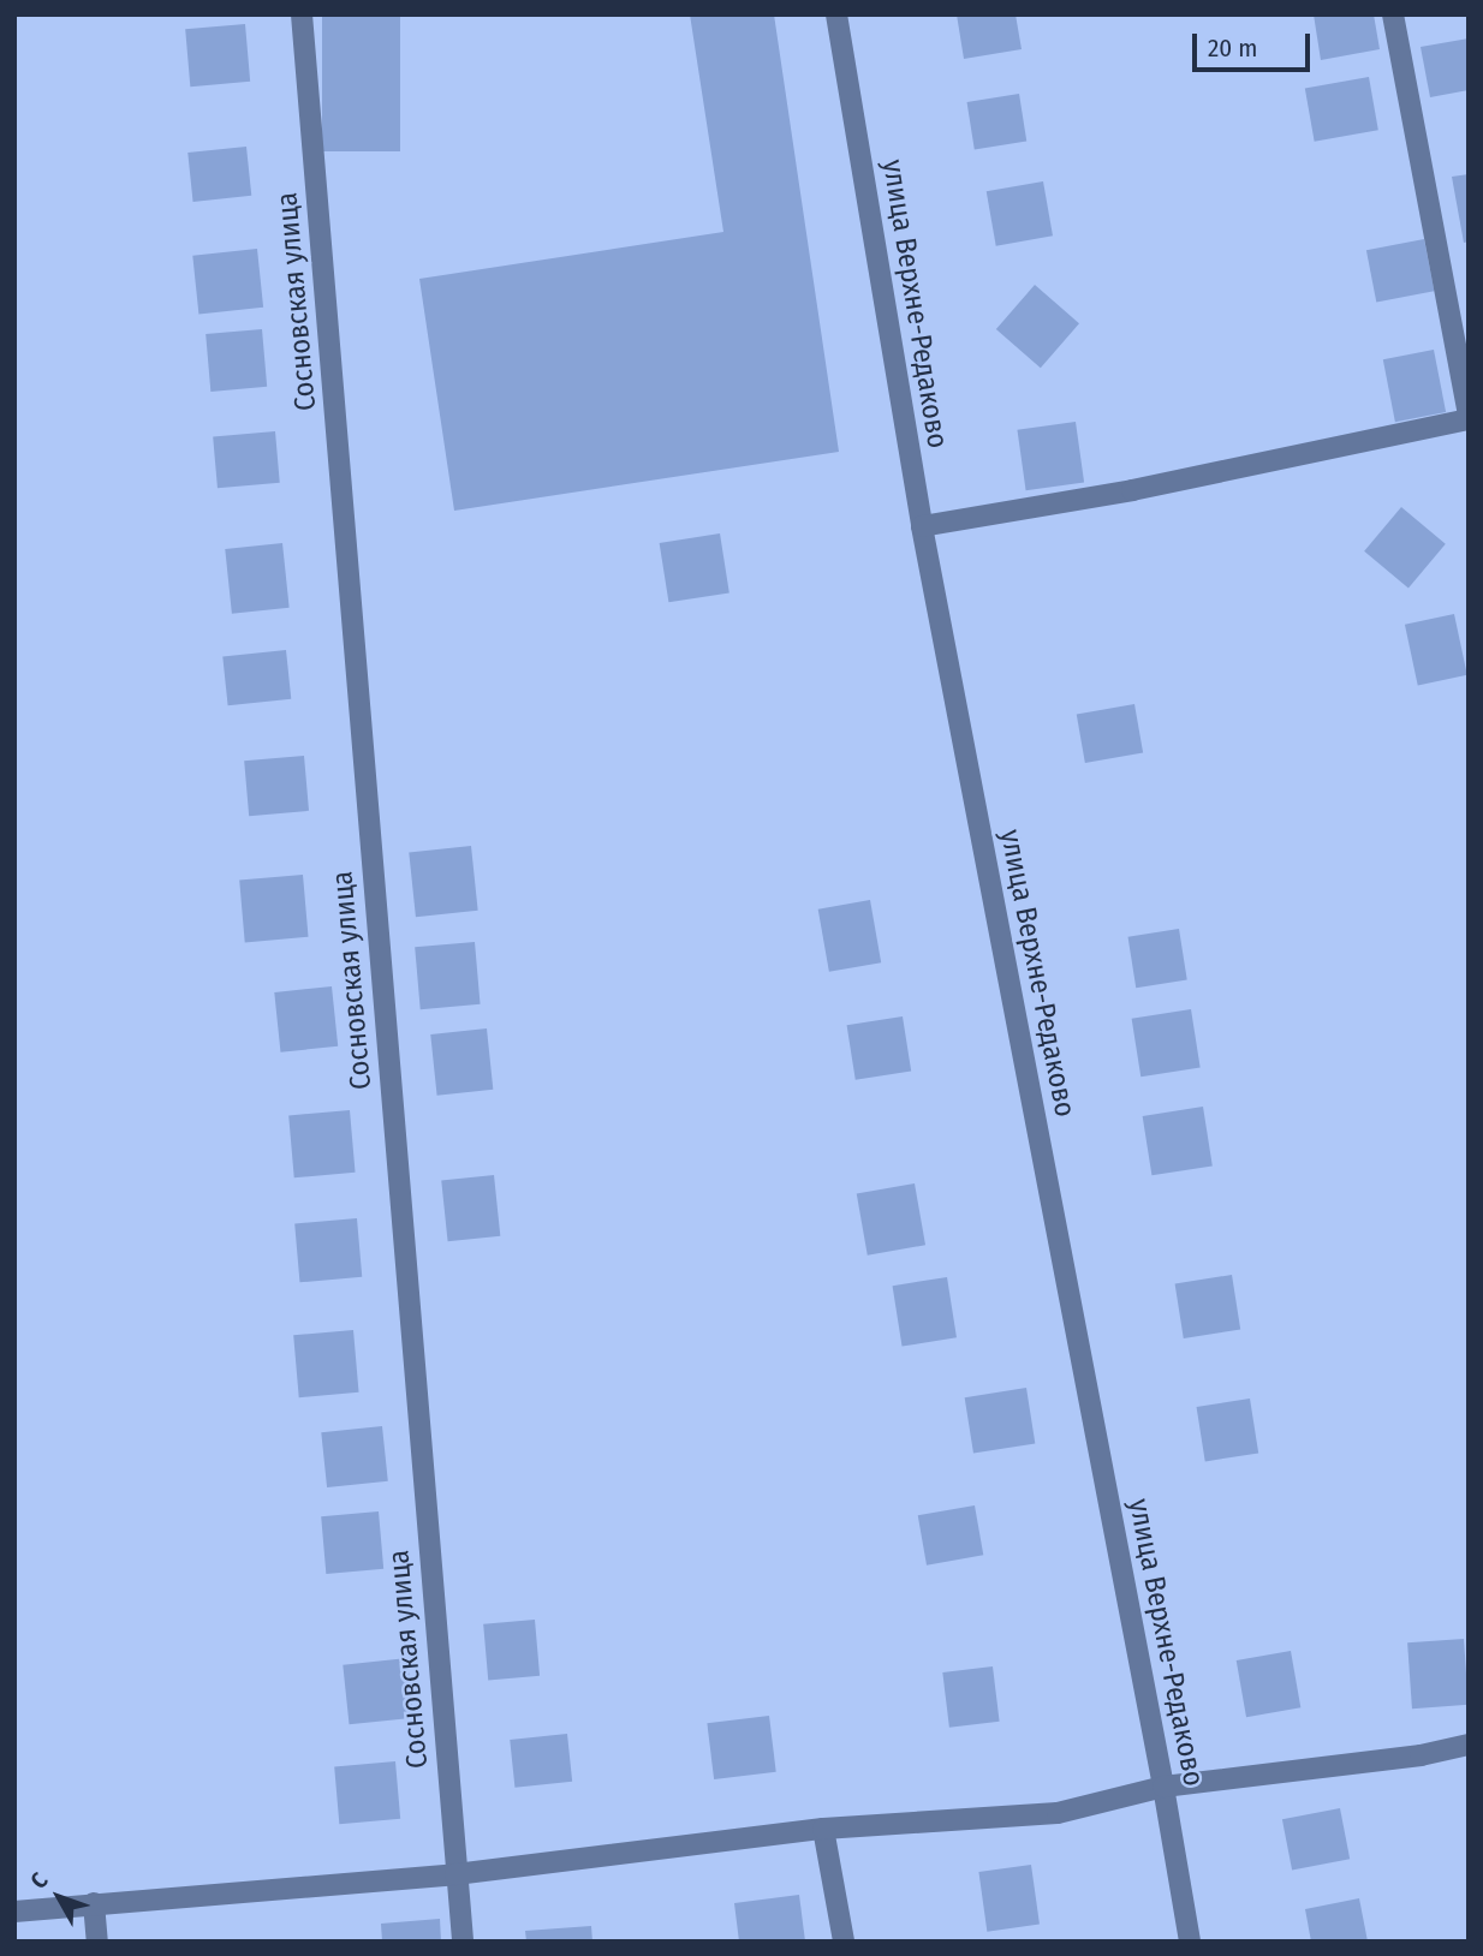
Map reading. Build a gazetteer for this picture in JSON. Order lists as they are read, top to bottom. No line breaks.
{"streets":{"street":["Сосновская улица","улица Верхне-Редаково"]},"scale_bar":"20 m","north":"top left"}
